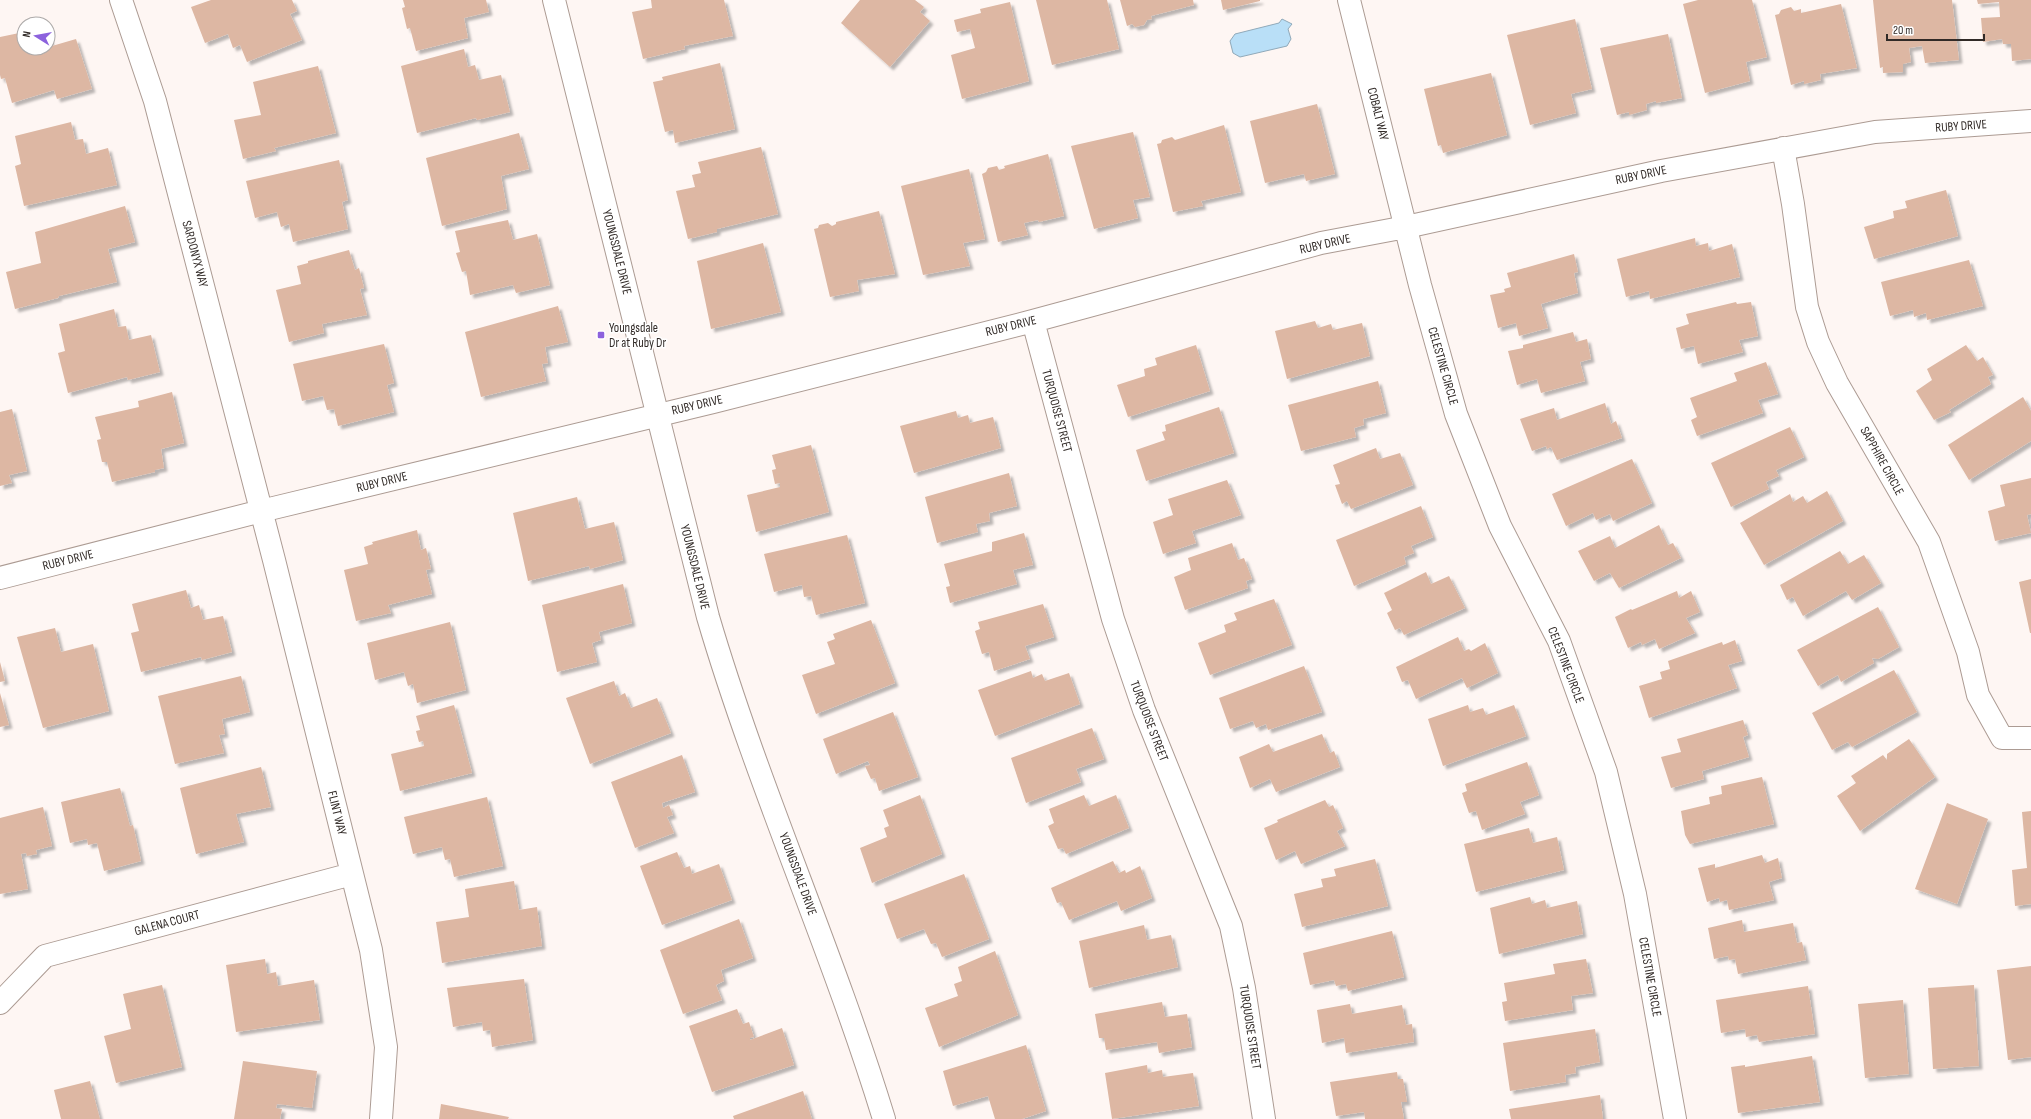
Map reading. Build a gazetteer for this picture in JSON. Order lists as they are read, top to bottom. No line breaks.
{"streets":{"street":["COBALT WAY","RUBY DRIVE","YOUNGSDALE DRIVE","SARDONYX WAY","CELESTINE CIRCLE","TURQUOISE STREET","SAPPHIRE CIRCLE","FLINT WAY","GALENA COURT"]},"crossings":[["COBALT WAY","RUBY DRIVE"],["COBALT WAY","CELESTINE CIRCLE"],["RUBY DRIVE","YOUNGSDALE DRIVE"],["RUBY DRIVE","SARDONYX WAY"],["RUBY DRIVE","CELESTINE CIRCLE"],["RUBY DRIVE","TURQUOISE STREET"],["RUBY DRIVE","SAPPHIRE CIRCLE"],["RUBY DRIVE","FLINT WAY"],["SARDONYX WAY","FLINT WAY"],["FLINT WAY","GALENA COURT"]],"places":{"transit":["Youngsdale Dr at Ruby Dr"]},"scale_bar":"20 m","north":"left"}
